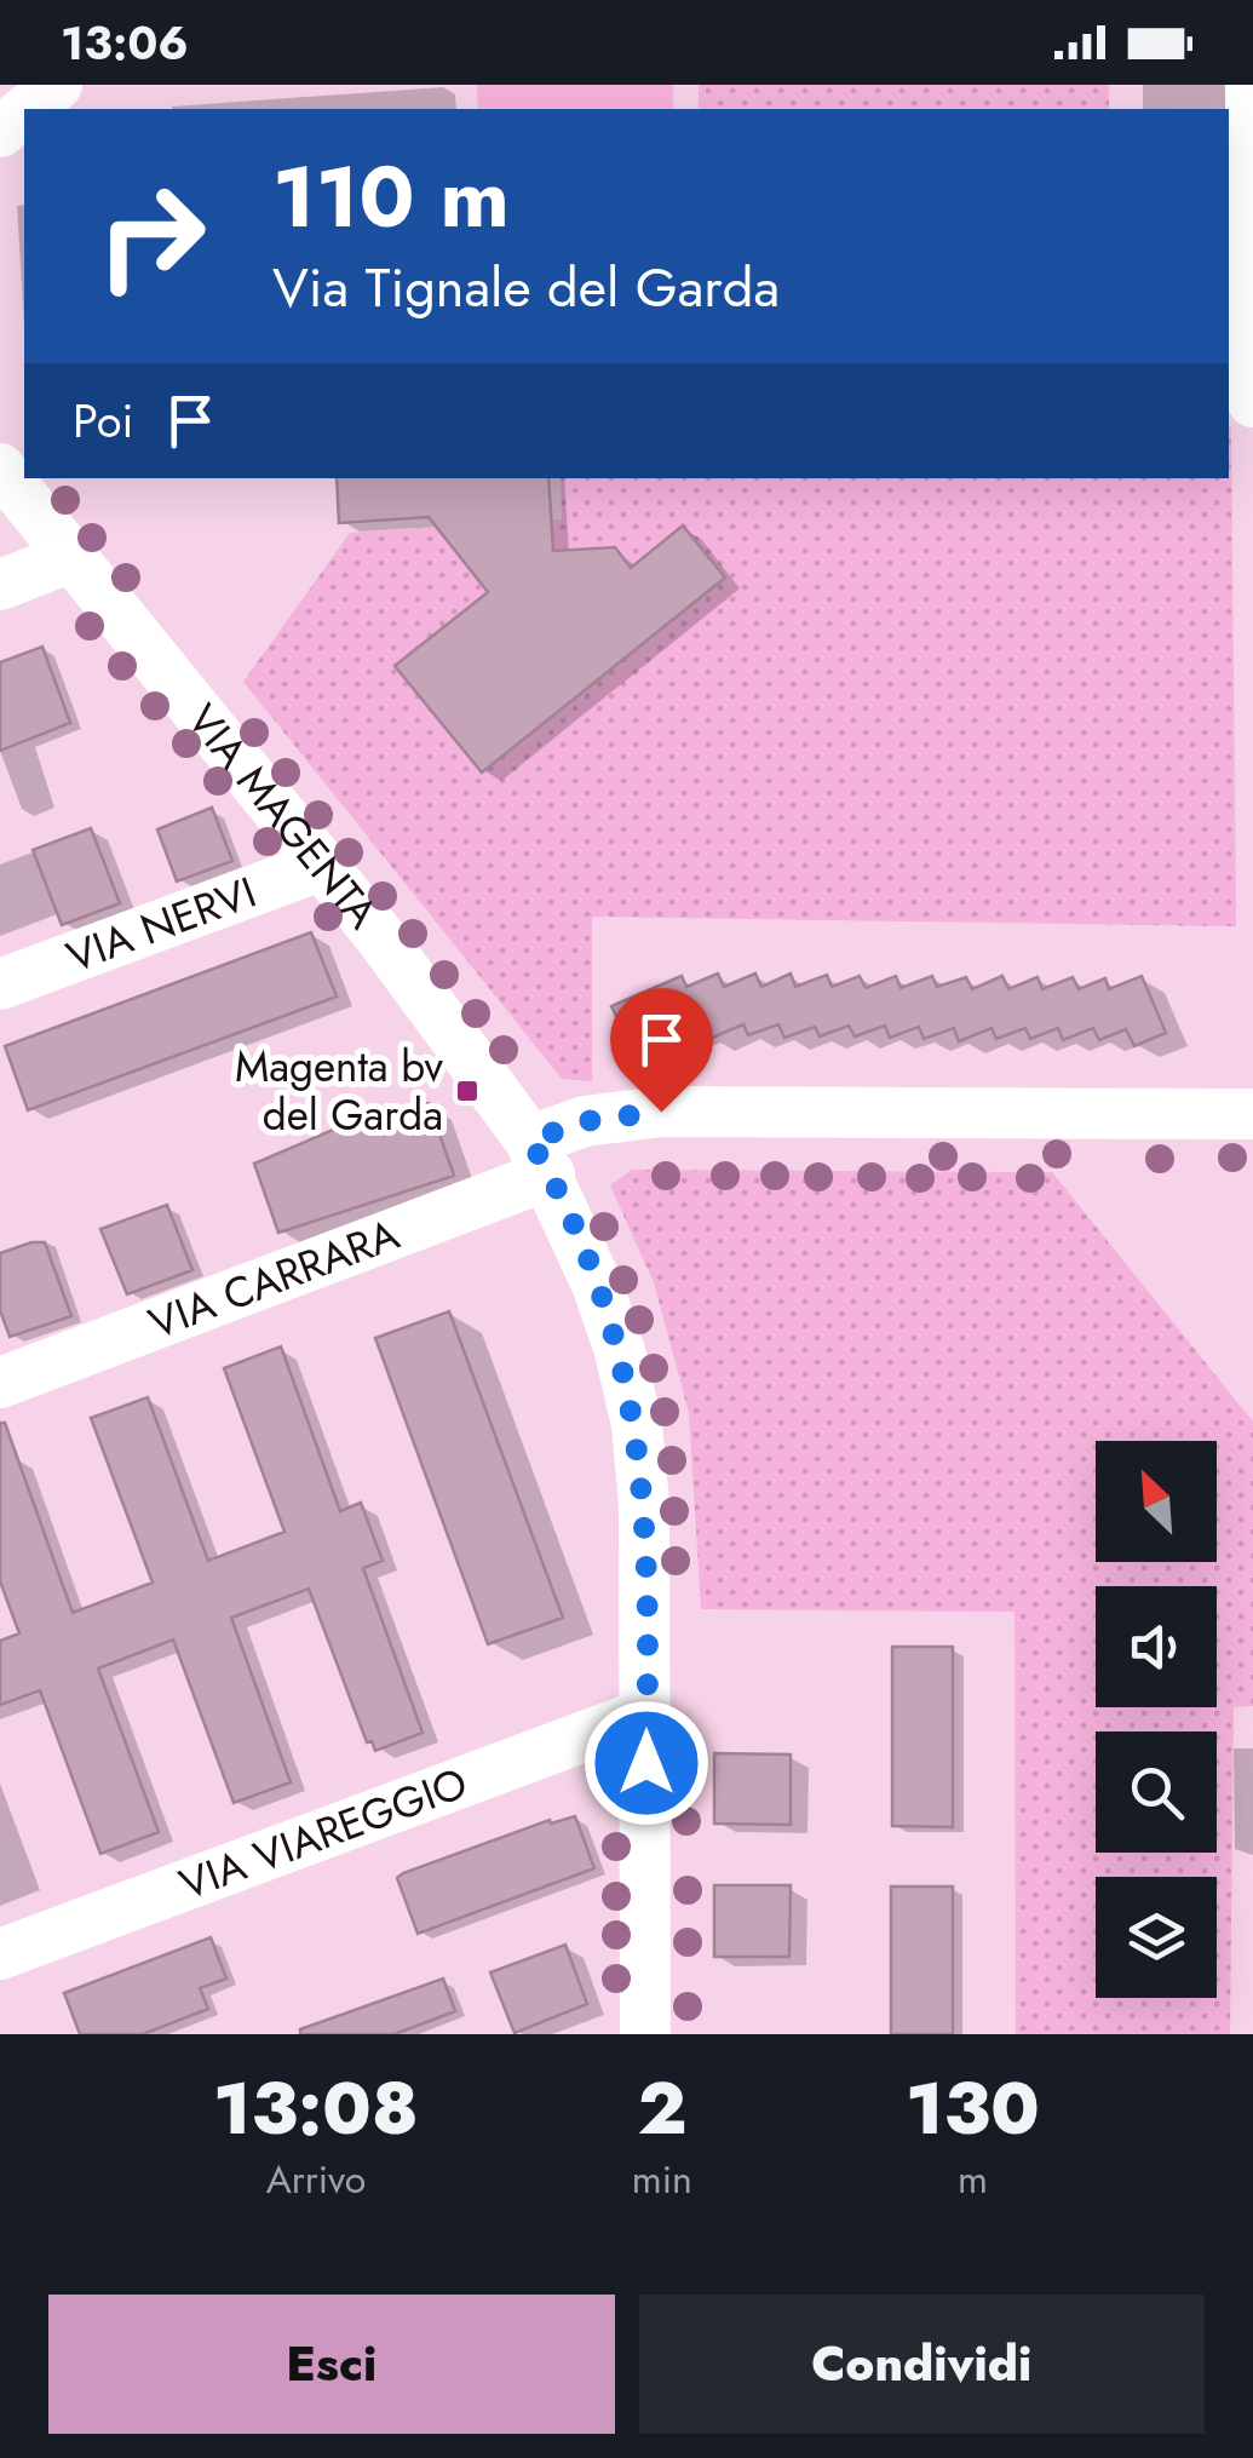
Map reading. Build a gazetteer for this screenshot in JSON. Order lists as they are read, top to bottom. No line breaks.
{"streets":{"street":["VIA MAGENTA","VIA NERVI","VIA CARRARA","VIA VIAREGGIO"]},"crossings":[["VIA MAGENTA","VIA NERVI"],["VIA MAGENTA","VIA CARRARA"],["VIA MAGENTA","VIA VIAREGGIO"]],"places":{"transit":["Magenta bv del Garda"]},"north":"top left","page":{"status":"13:06","turn":["110 m","Via Tignale del Garda"],"then":"Poi","eta":["13:08","Arrivo","2","min","130","m"],"buttons":["Esci","Condividi"]}}
